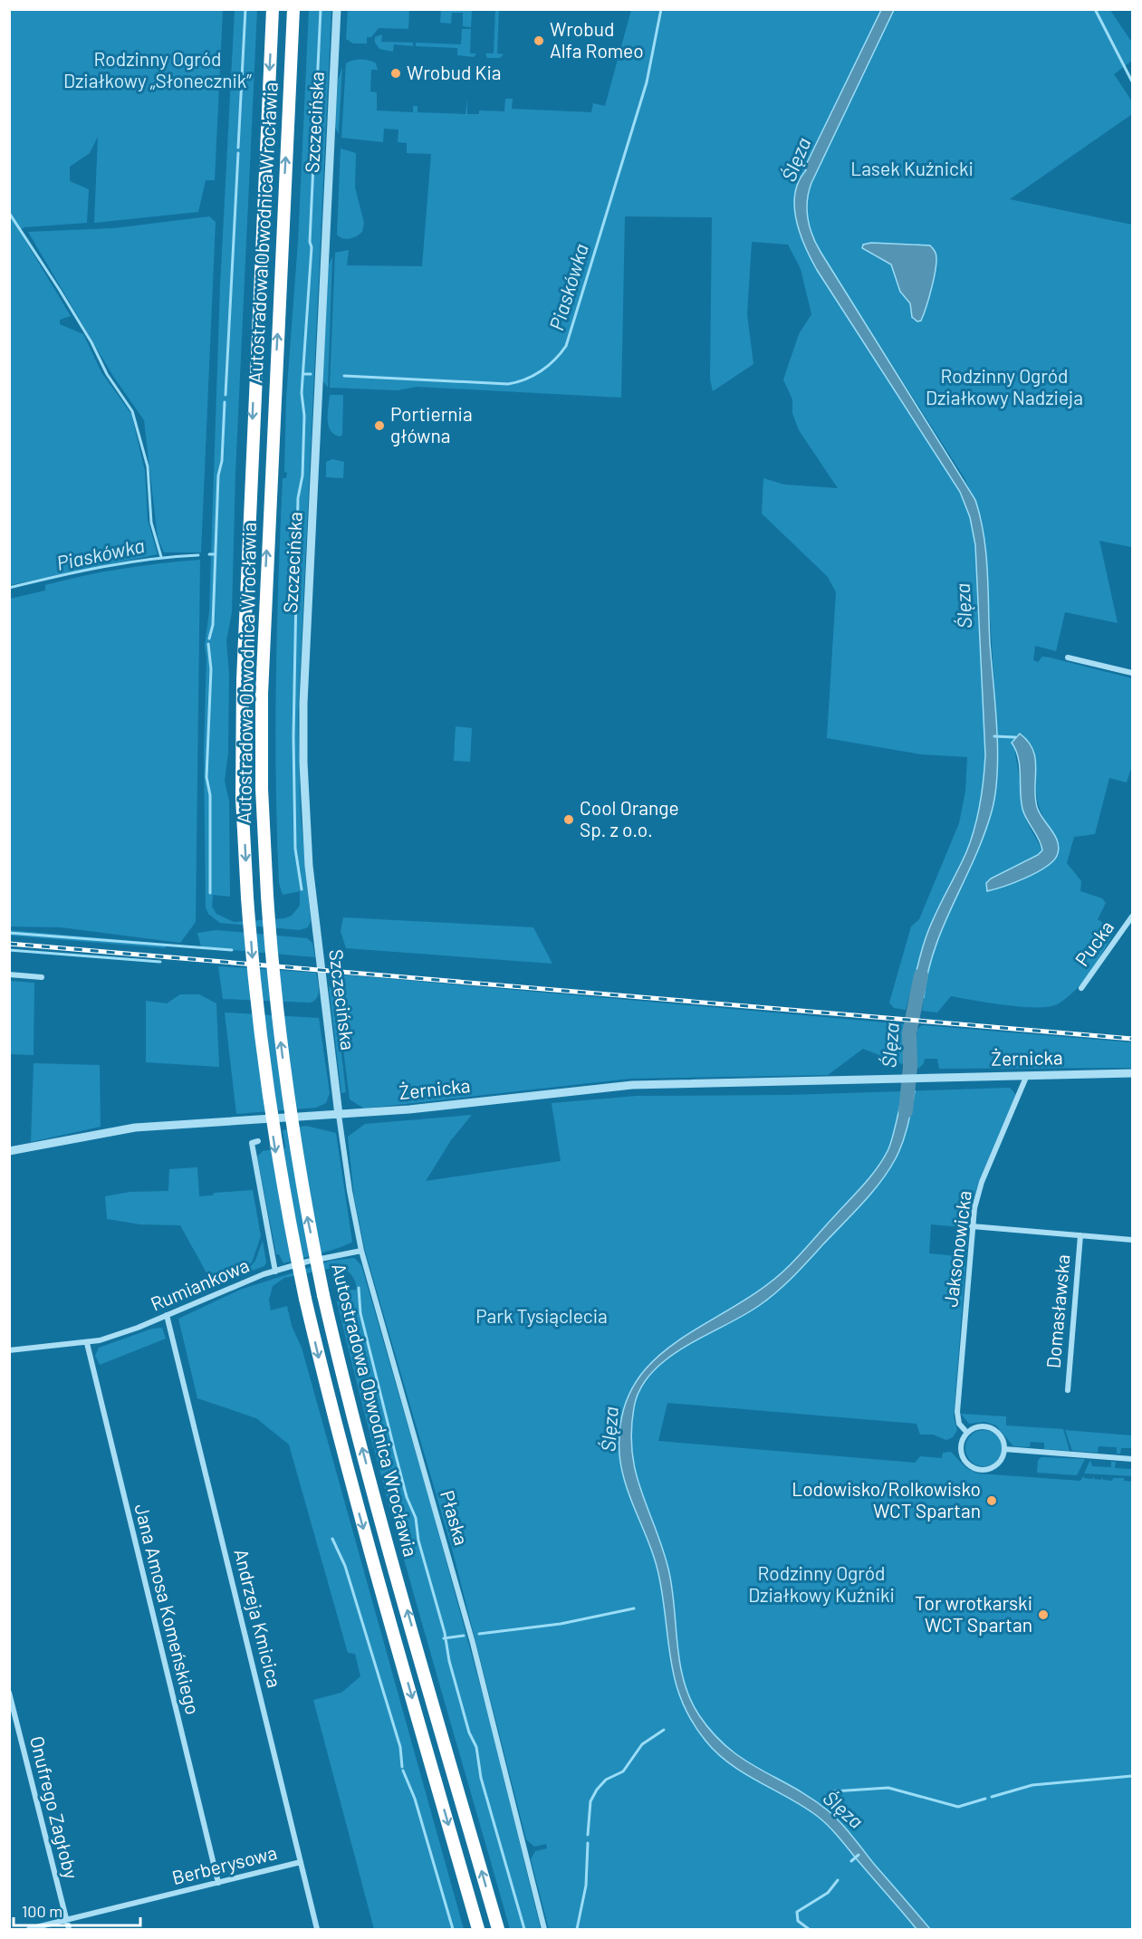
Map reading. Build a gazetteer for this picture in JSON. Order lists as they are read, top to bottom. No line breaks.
{"streets":{"highway":["Autostradowa Obwodnica Wrocławia"],"street":["Szczecińska","Pucka","Żernicka","Jaksonowicka","Rumiankowa","Domasławska","Płaska","Jana Amosa Komeńskiego","Andrzeja Kmicica","Onufrego Zagłoby","Berberysowa"]},"crossings":[["Szczecińska","Żernicka"],["Szczecińska","Płaska"],["Żernicka","Jaksonowicka"],["Żernicka","Płaska"],["Jaksonowicka","Domasławska"],["Rumiankowa","Jana Amosa Komeńskiego"],["Rumiankowa","Andrzeja Kmicica"],["Jana Amosa Komeńskiego","Berberysowa"],["Andrzeja Kmicica","Berberysowa"],["Onufrego Zagłoby","Berberysowa"]],"water":["Ślęza","Piaskówka"],"parks":["Rodzinny Ogród Działkowy „Słonecznik”","Lasek Kuźnicki","Rodzinny Ogród Działkowy Nadzieja","Park Tysiąclecia","Rodzinny Ogród Działkowy Kuźniki"],"places":["Wrobud Alfa Romeo","Wrobud Kia","Portiernia główna","Cool Orange Sp. z o.o.","Lodowisko/Rolkowisko WCT Spartan","Tor wrotkarski WCT Spartan"],"scale_bar":"100 m"}
